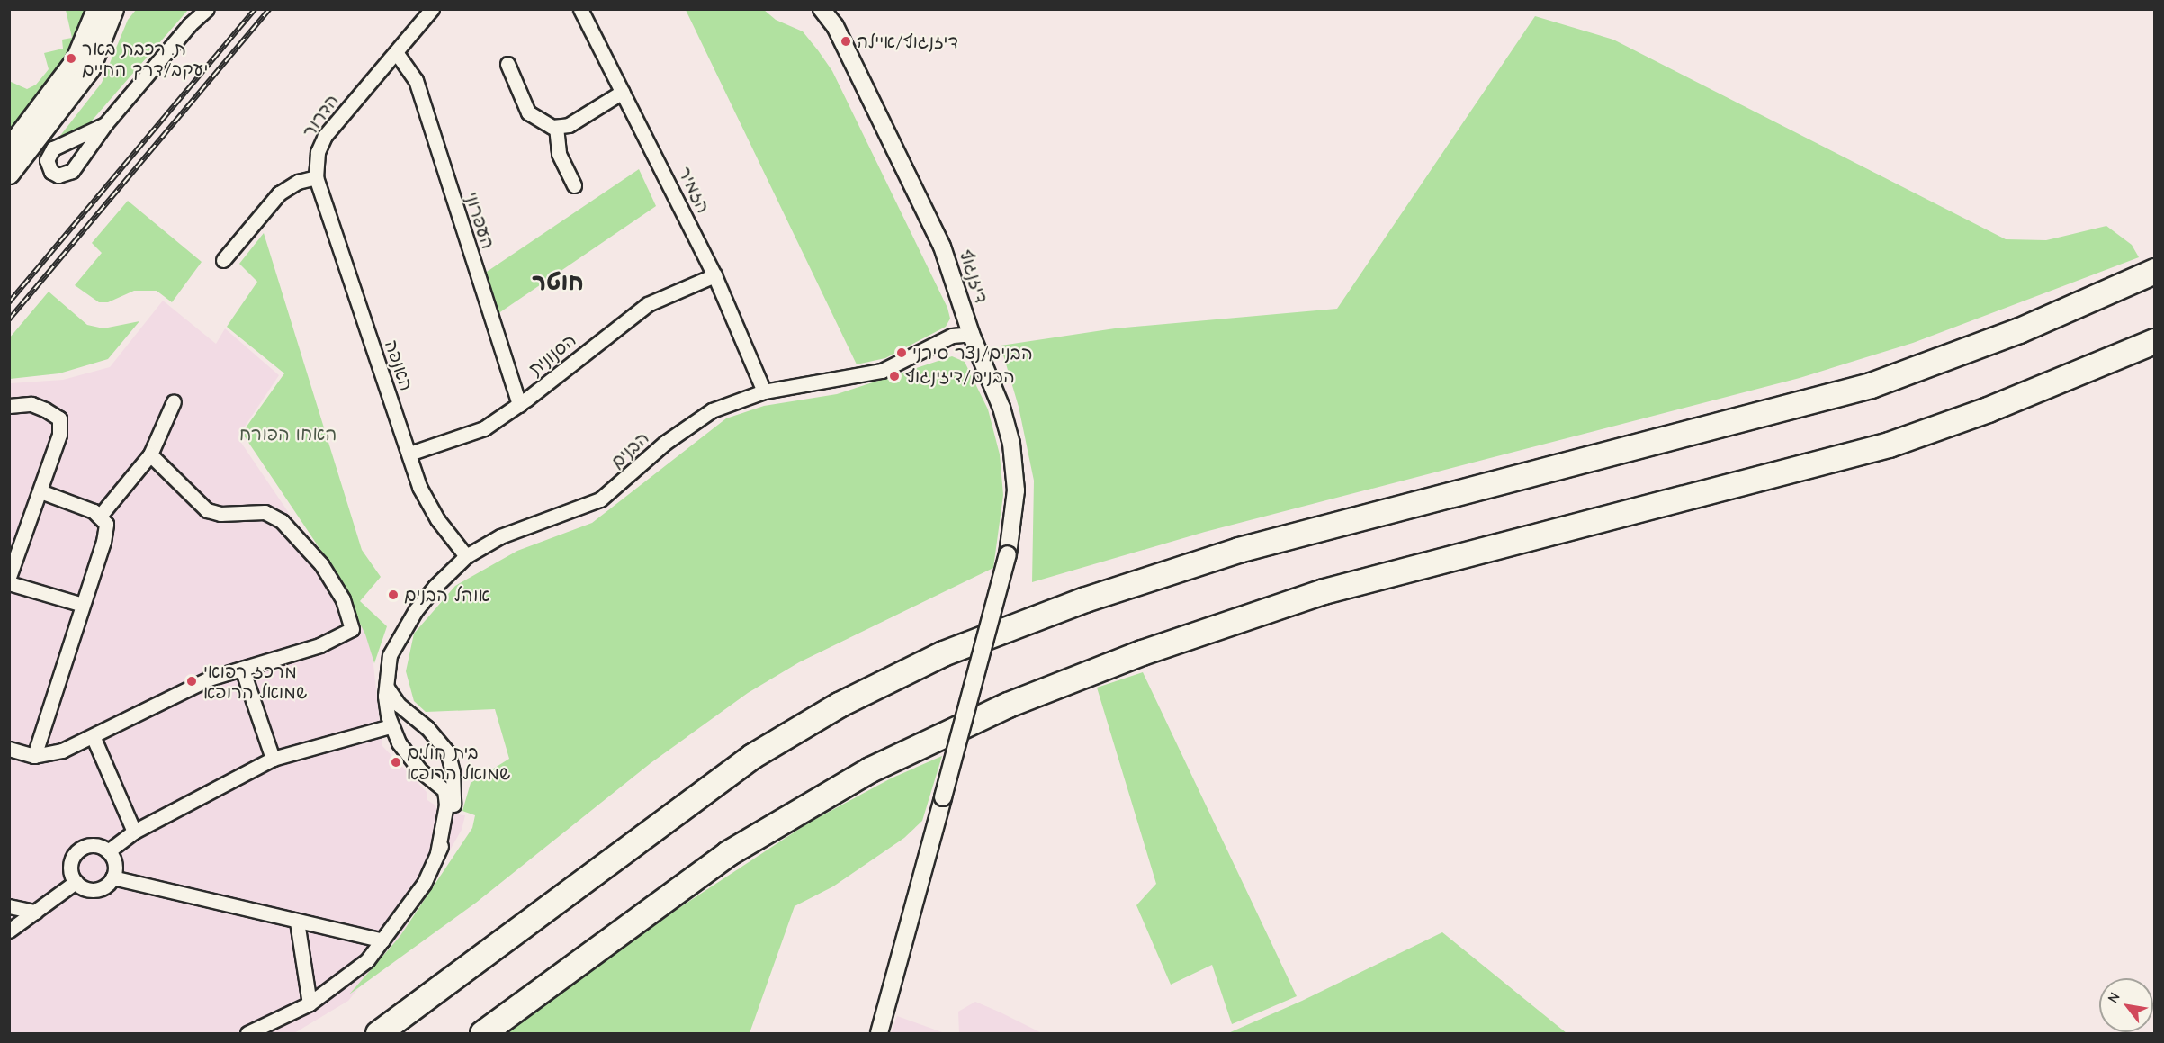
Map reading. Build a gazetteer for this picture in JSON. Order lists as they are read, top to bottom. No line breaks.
{"streets":{"street":["הדרור","הזמיר","העפרוני","דיזנגוף","הסנונית","האנפה","הבנים"]},"crossings":[["הדרור","העפרוני"],["הדרור","האנפה"],["הזמיר","הסנונית"],["הזמיר","הבנים"],["העפרוני","הסנונית"],["דיזנגוף","הבנים"],["הסנונית","האנפה"],["האנפה","הבנים"]],"districts":["חוטר"],"parks":["האחו הפורח"],"places":["דיזנגוף/איילה","ת. רכבת באר יעקב/דרך החיים","הבנים/נצר סירני","הבנים/דיזינגוף","אוהל הבנים","מרכז רפואי שמואל הרופא","בית חולים שמואל הרופא"],"north":"top left"}
